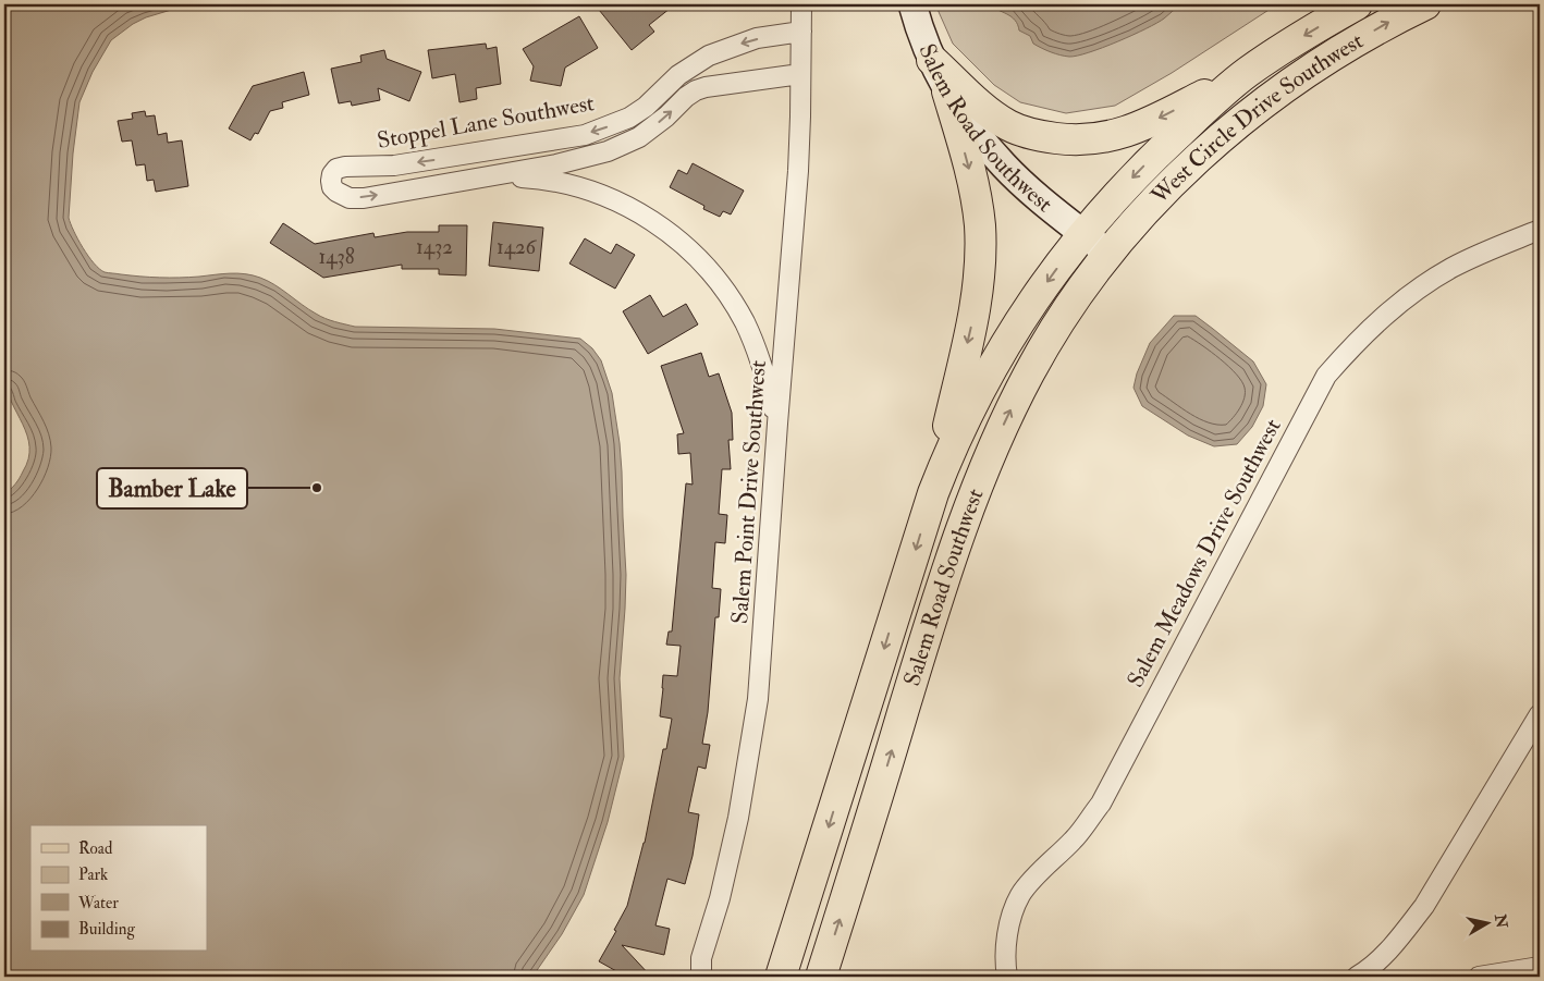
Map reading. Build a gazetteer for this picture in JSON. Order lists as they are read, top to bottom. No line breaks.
{"streets":{"main road":["West Circle Drive Southwest","Salem Road Southwest"],"street":["Stoppel Lane Southwest","Salem Point Drive Southwest","Salem Meadows Drive Southwest"]},"crossings":[["West Circle Drive Southwest","Salem Road Southwest"],["Stoppel Lane Southwest","Salem Point Drive Southwest"]],"places":["Bamber Lake"],"house_numbers":["1432","1426","1438"],"legend":["Road","Park","Water","Building"],"north":"right"}
